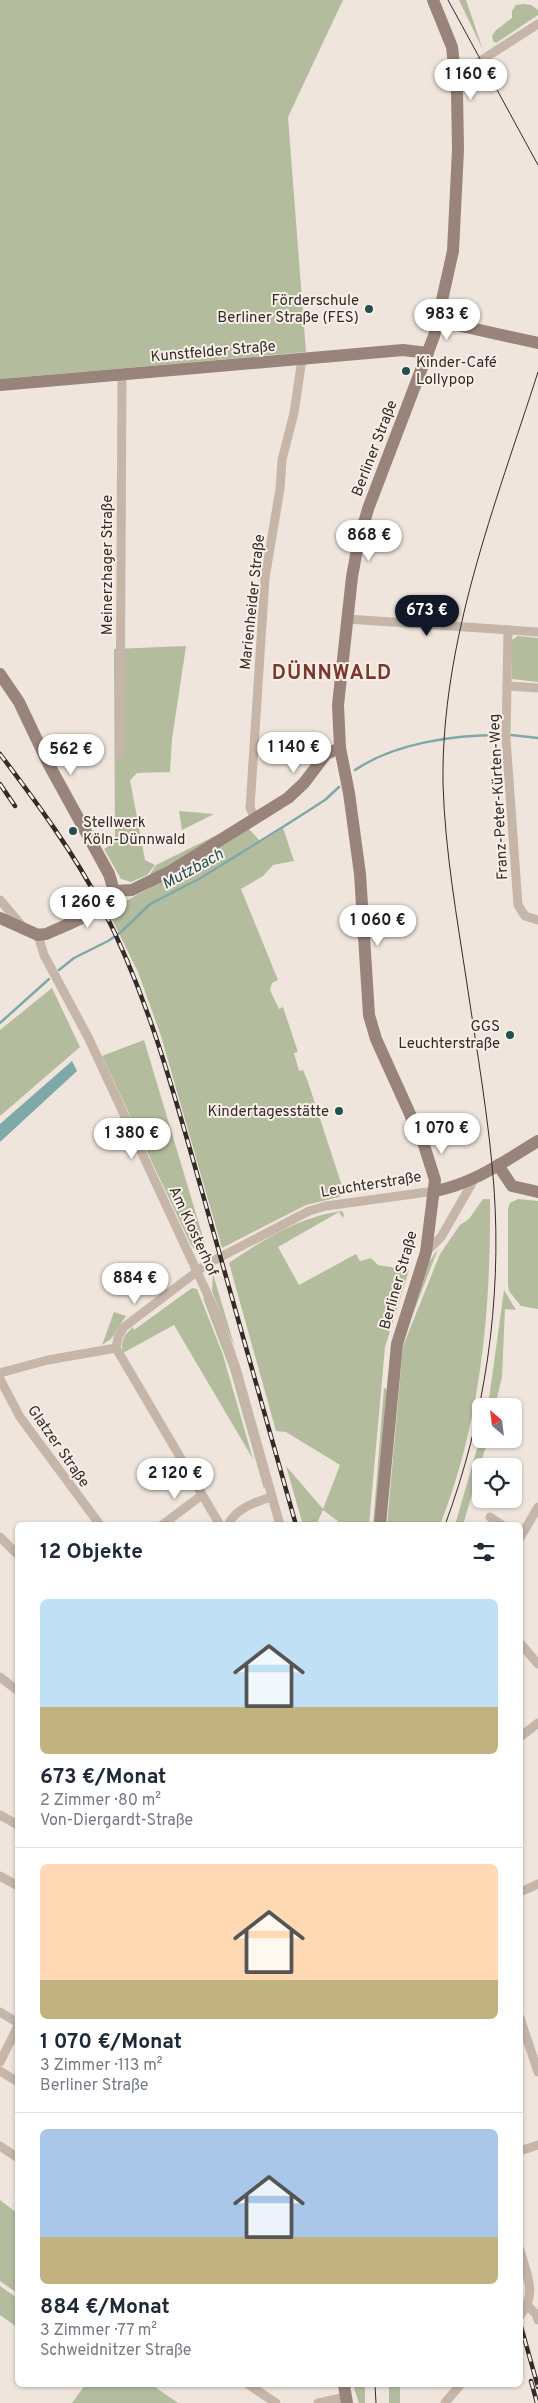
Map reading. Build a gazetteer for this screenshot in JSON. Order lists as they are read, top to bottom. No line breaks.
{"streets":{"main road":["Kunstfelder Straße","Berliner Straße","Leuchterstraße"],"street":["Meinerzhager Straße","Marienheider Straße","Franz-Peter-Kürten-Weg","Am Klosterhof","Glatzer Straße"]},"crossings":[["Kunstfelder Straße","Berliner Straße"],["Kunstfelder Straße","Meinerzhager Straße"],["Kunstfelder Straße","Marienheider Straße"],["Berliner Straße","Leuchterstraße"],["Leuchterstraße","Am Klosterhof"]],"districts":["DÜNNWALD"],"water":["Mutzbach"],"places":["Förderschule Berliner Straße (FES)","Kinder-Café Lollypop","Stellwerk Köln-Dünnwald","GGS Leuchterstraße","Kindertagesstätte"],"north":"top left","page":{"price":["1 160 €","983 €","868 €","673 €","1 140 €","562 €","1 260 €","1 060 €","1 070 €","1 380 €","884 €","2 120 €"],"heading":"12 Objekte","list":[{"name":"673 €/Monat","note":"2 Zimmer · 80 m² · Von-Diergardt-Straße"},{"name":"1 070 €/Monat","note":"3 Zimmer · 113 m² · Berliner Straße"},{"name":"884 €/Monat","note":"3 Zimmer · 77 m² · Schweidnitzer Straße"}]}}
